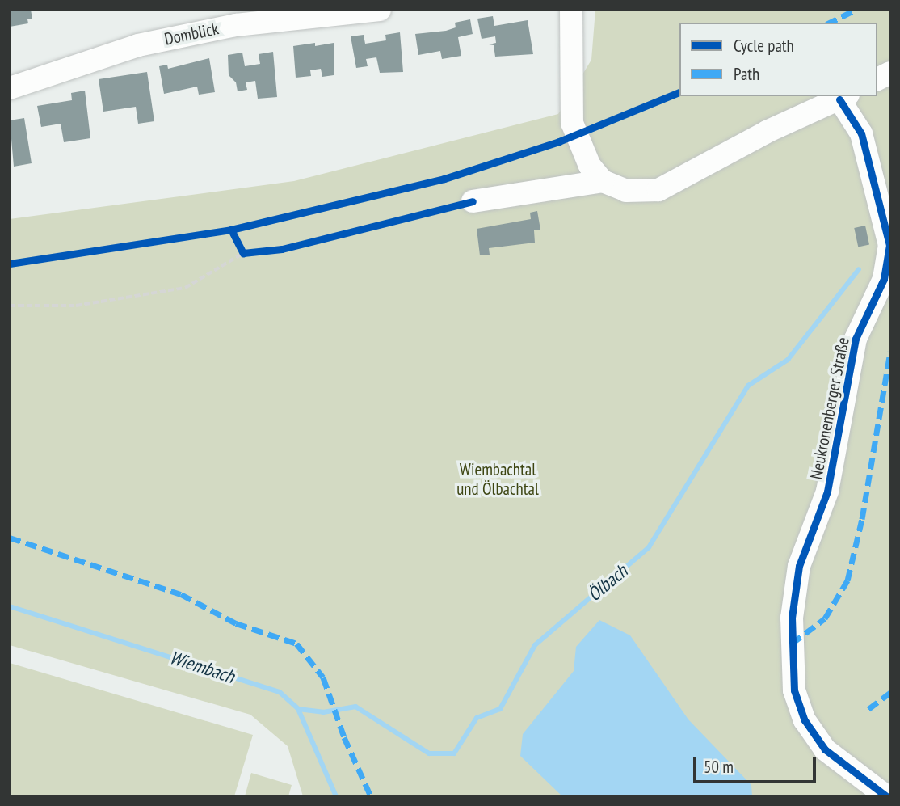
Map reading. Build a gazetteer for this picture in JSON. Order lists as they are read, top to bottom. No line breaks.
{"streets":{"street":["Domblick","Neukronenberger Straße"]},"water":["Ölbach","Wiembach"],"parks":["Wiembachtal und Ölbachtal"],"legend":["Cycle path","Path"],"scale_bar":"50 m"}
